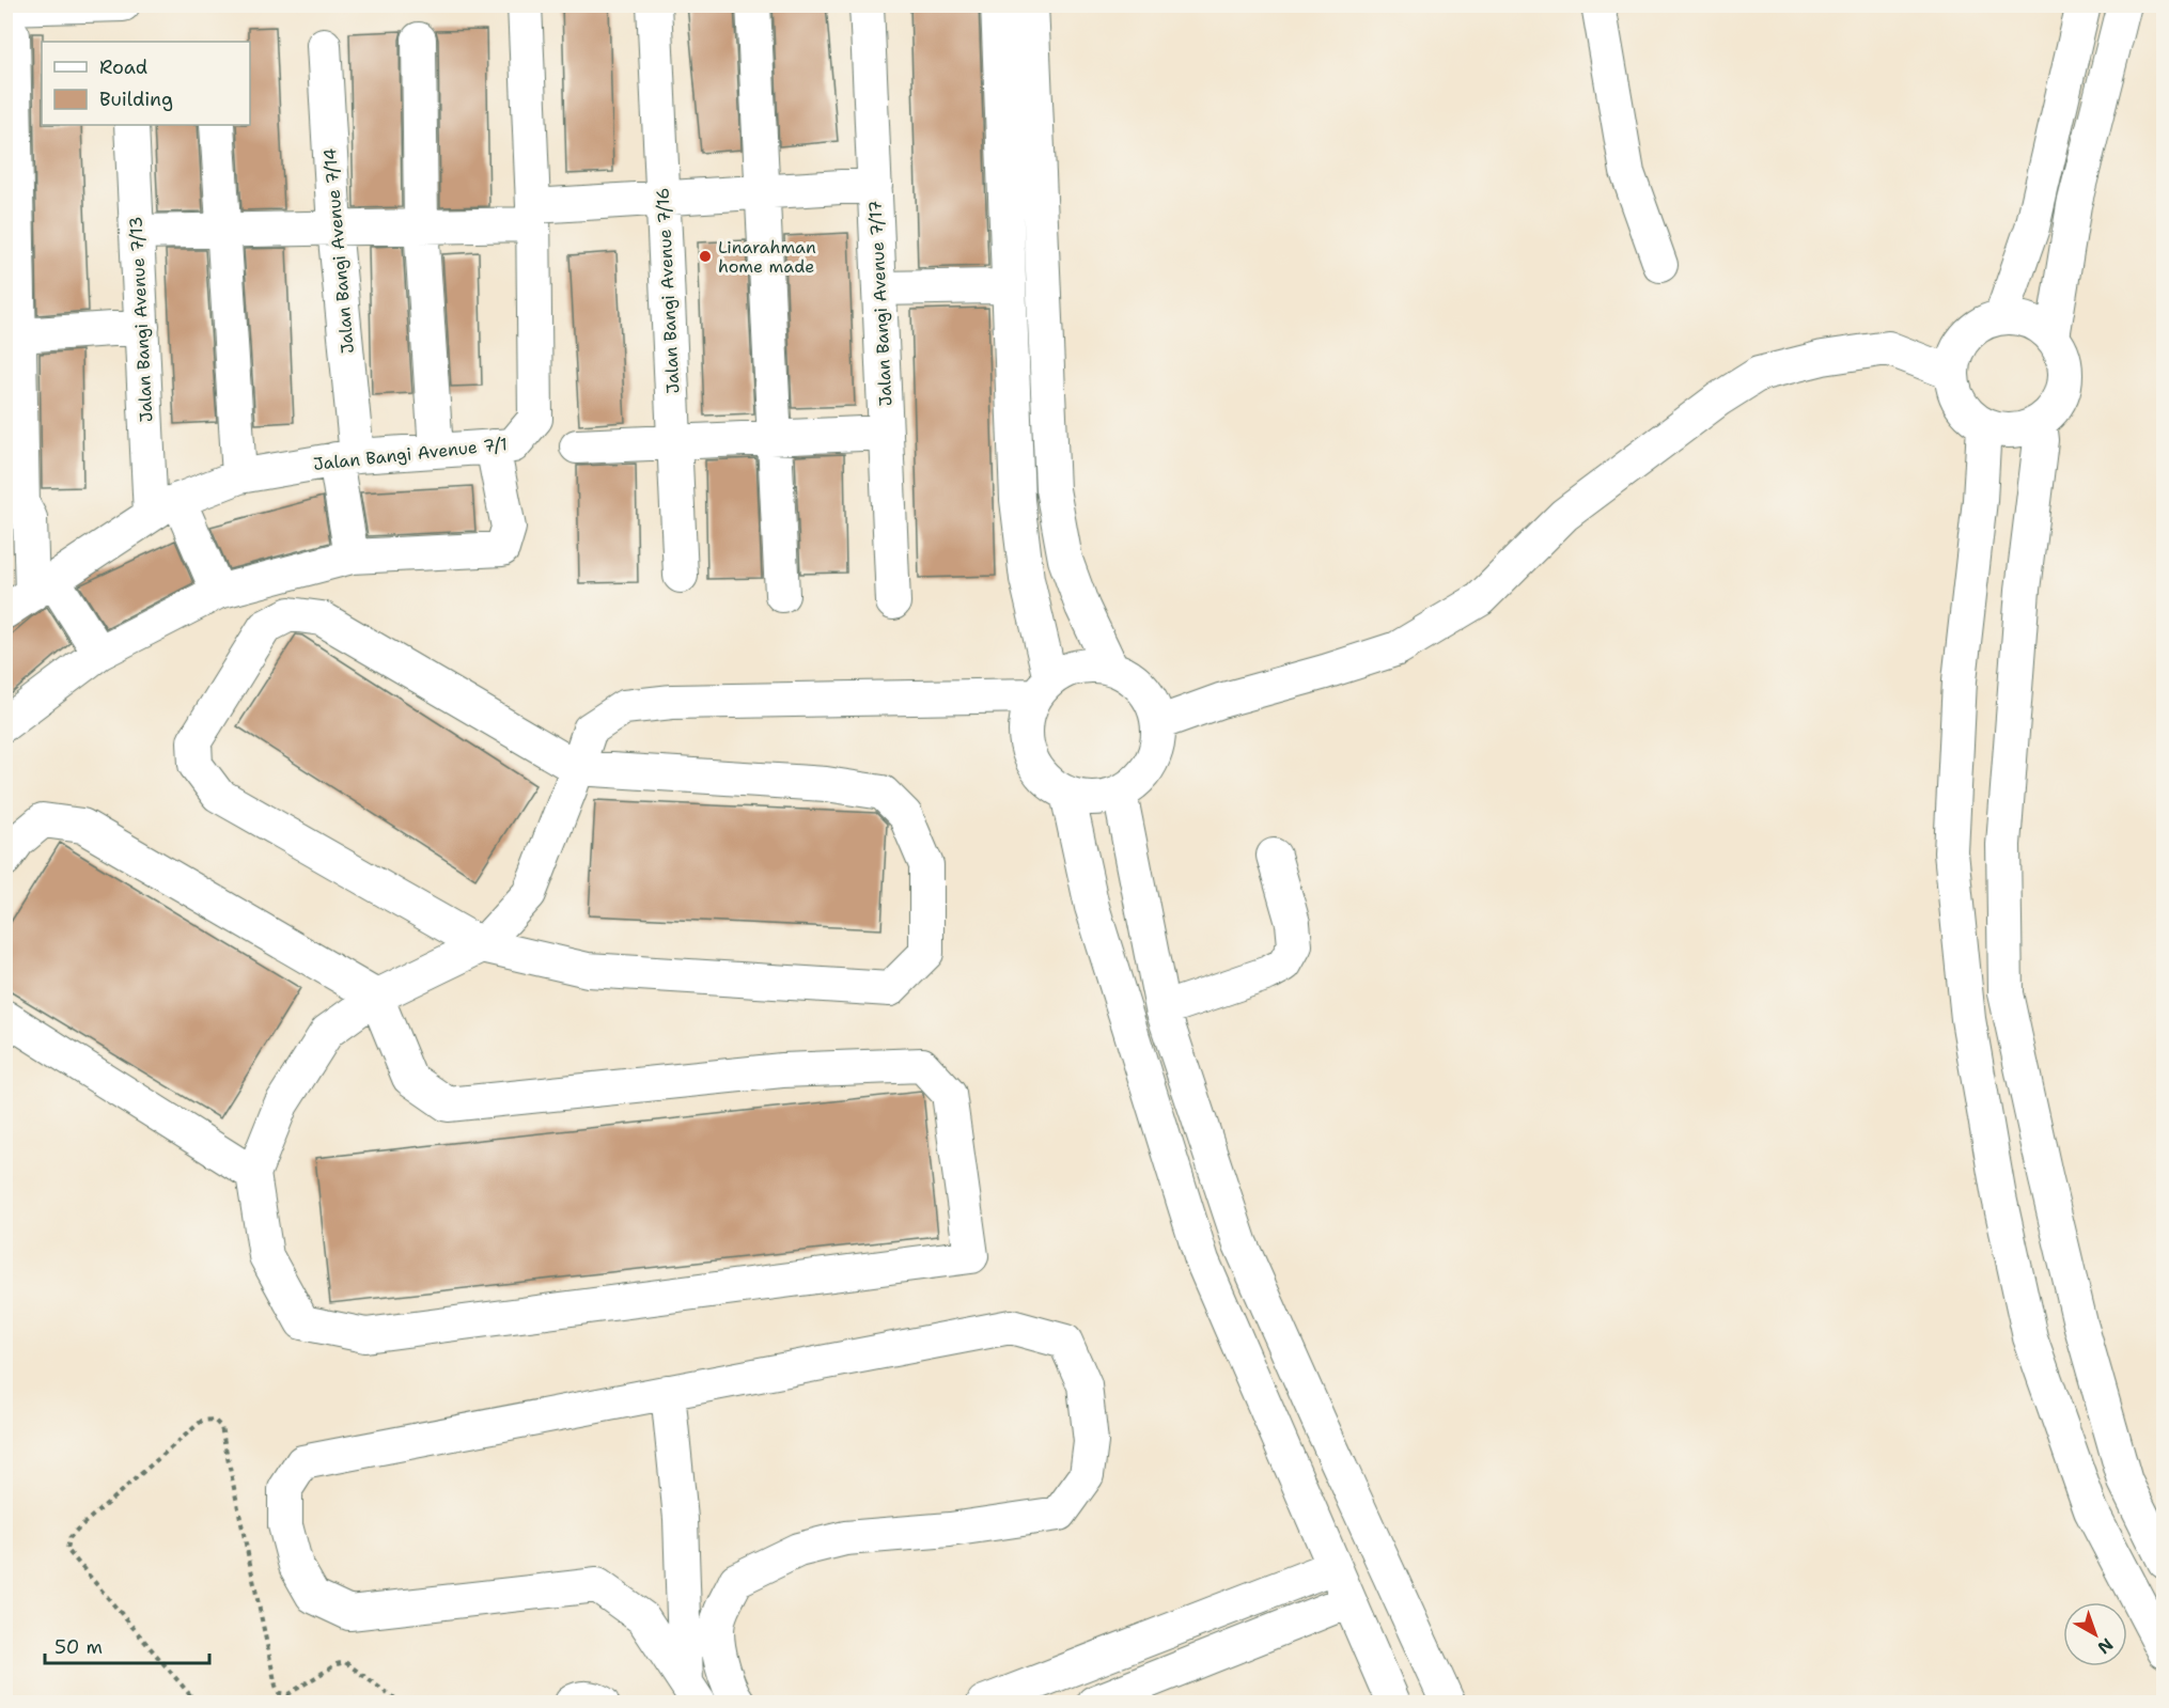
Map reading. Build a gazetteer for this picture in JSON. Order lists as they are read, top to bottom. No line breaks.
{"streets":{"street":["Jalan Bangi Avenue 7/14","Jalan Bangi Avenue 7/16","Jalan Bangi Avenue 7/17","Jalan Bangi Avenue 7/13","Jalan Bangi Avenue 7/1"]},"crossings":[["Jalan Bangi Avenue 7/14","Jalan Bangi Avenue 7/1"],["Jalan Bangi Avenue 7/13","Jalan Bangi Avenue 7/1"]],"places":["Linarahman home made"],"legend":["Road","Building"],"scale_bar":"50 m","north":"bottom right"}
